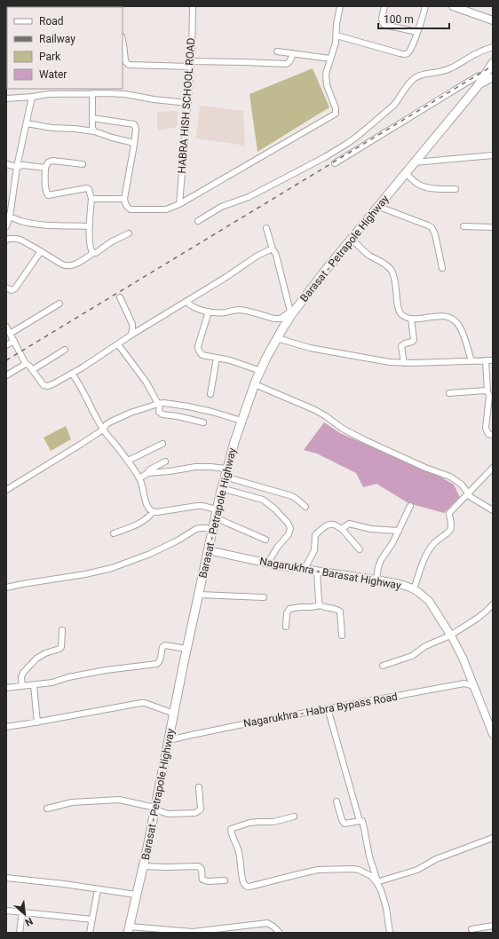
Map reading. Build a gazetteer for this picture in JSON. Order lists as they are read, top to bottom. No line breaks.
{"streets":{"highway":["Barasat - Petrapole Highway"],"main road":["Nagarukhra - Barasat Highway"],"street":["HABRA HISH SCHOOL ROAD","Nagarukhra - Habra Bypass Road"]},"crossings":[["Barasat - Petrapole Highway","Nagarukhra - Barasat Highway"],["Barasat - Petrapole Highway","Nagarukhra - Habra Bypass Road"],["Nagarukhra - Barasat Highway","Nagarukhra - Habra Bypass Road"]],"legend":["Road","Railway","Park","Water"],"scale_bar":"100 m","north":"bottom right"}
